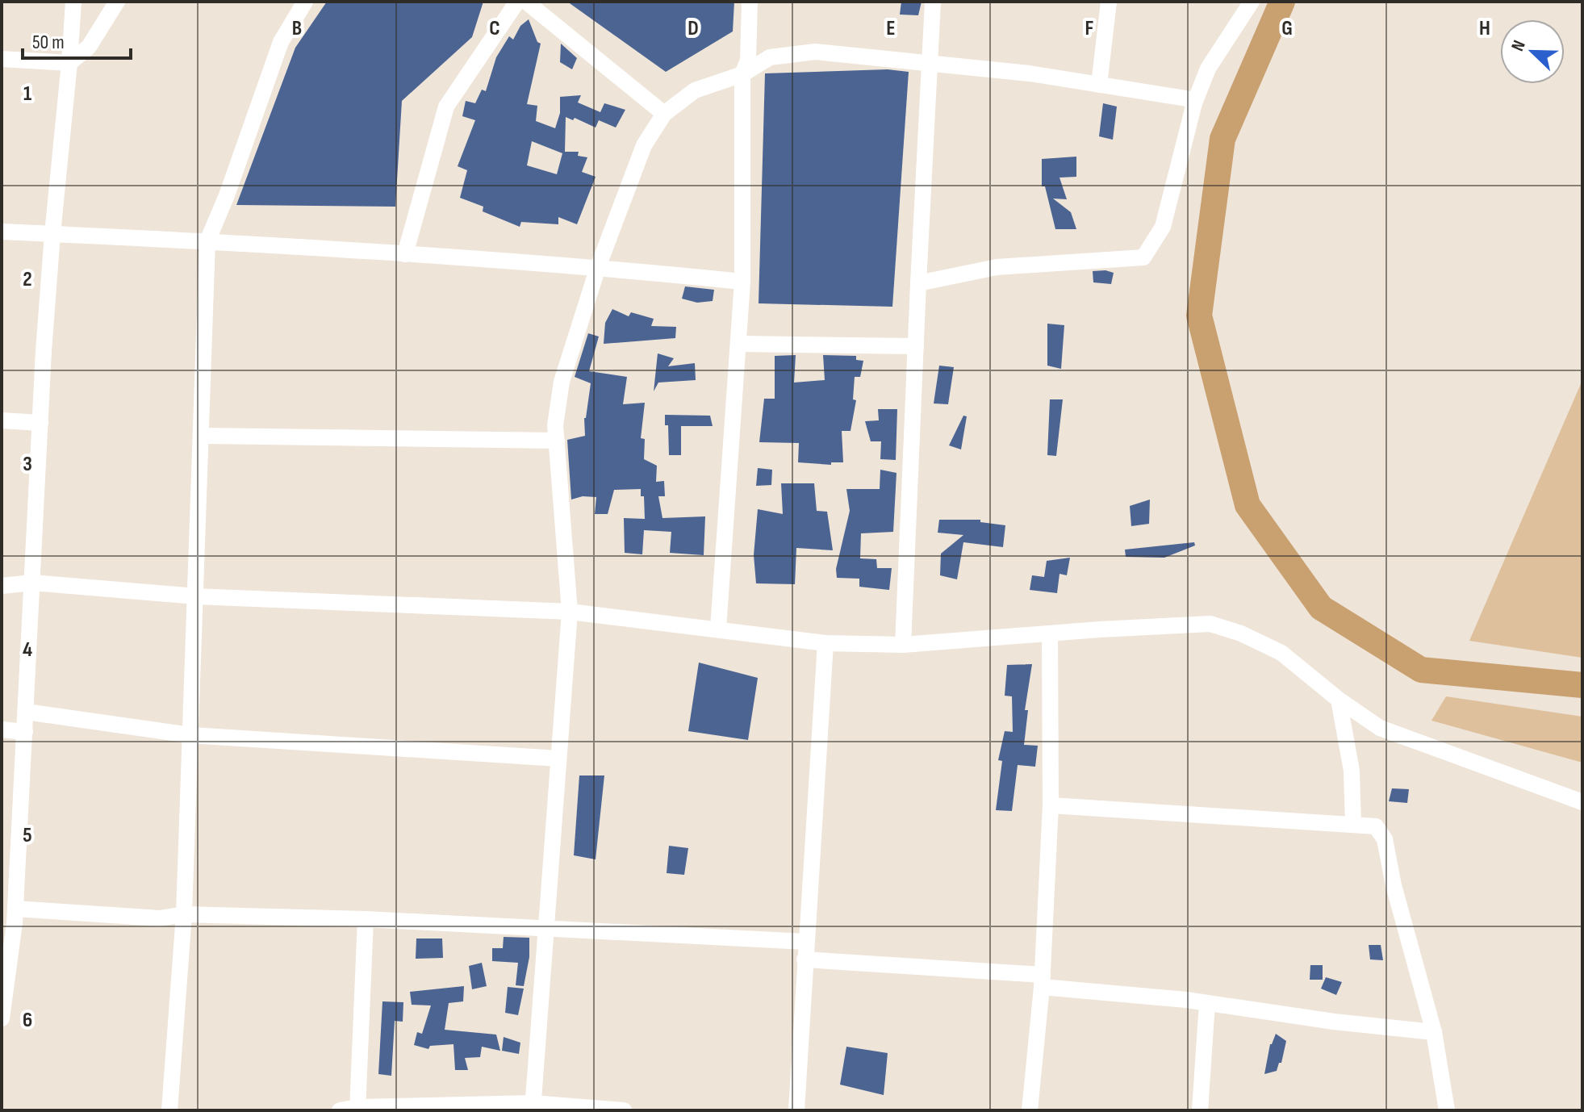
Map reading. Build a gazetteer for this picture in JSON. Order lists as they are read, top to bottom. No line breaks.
{"scale_bar":"50 m","north":"top left","grid":{"columns":["B","C","D","E","F","G","H"],"rows":["1","2","3","4","5","6"]}}
